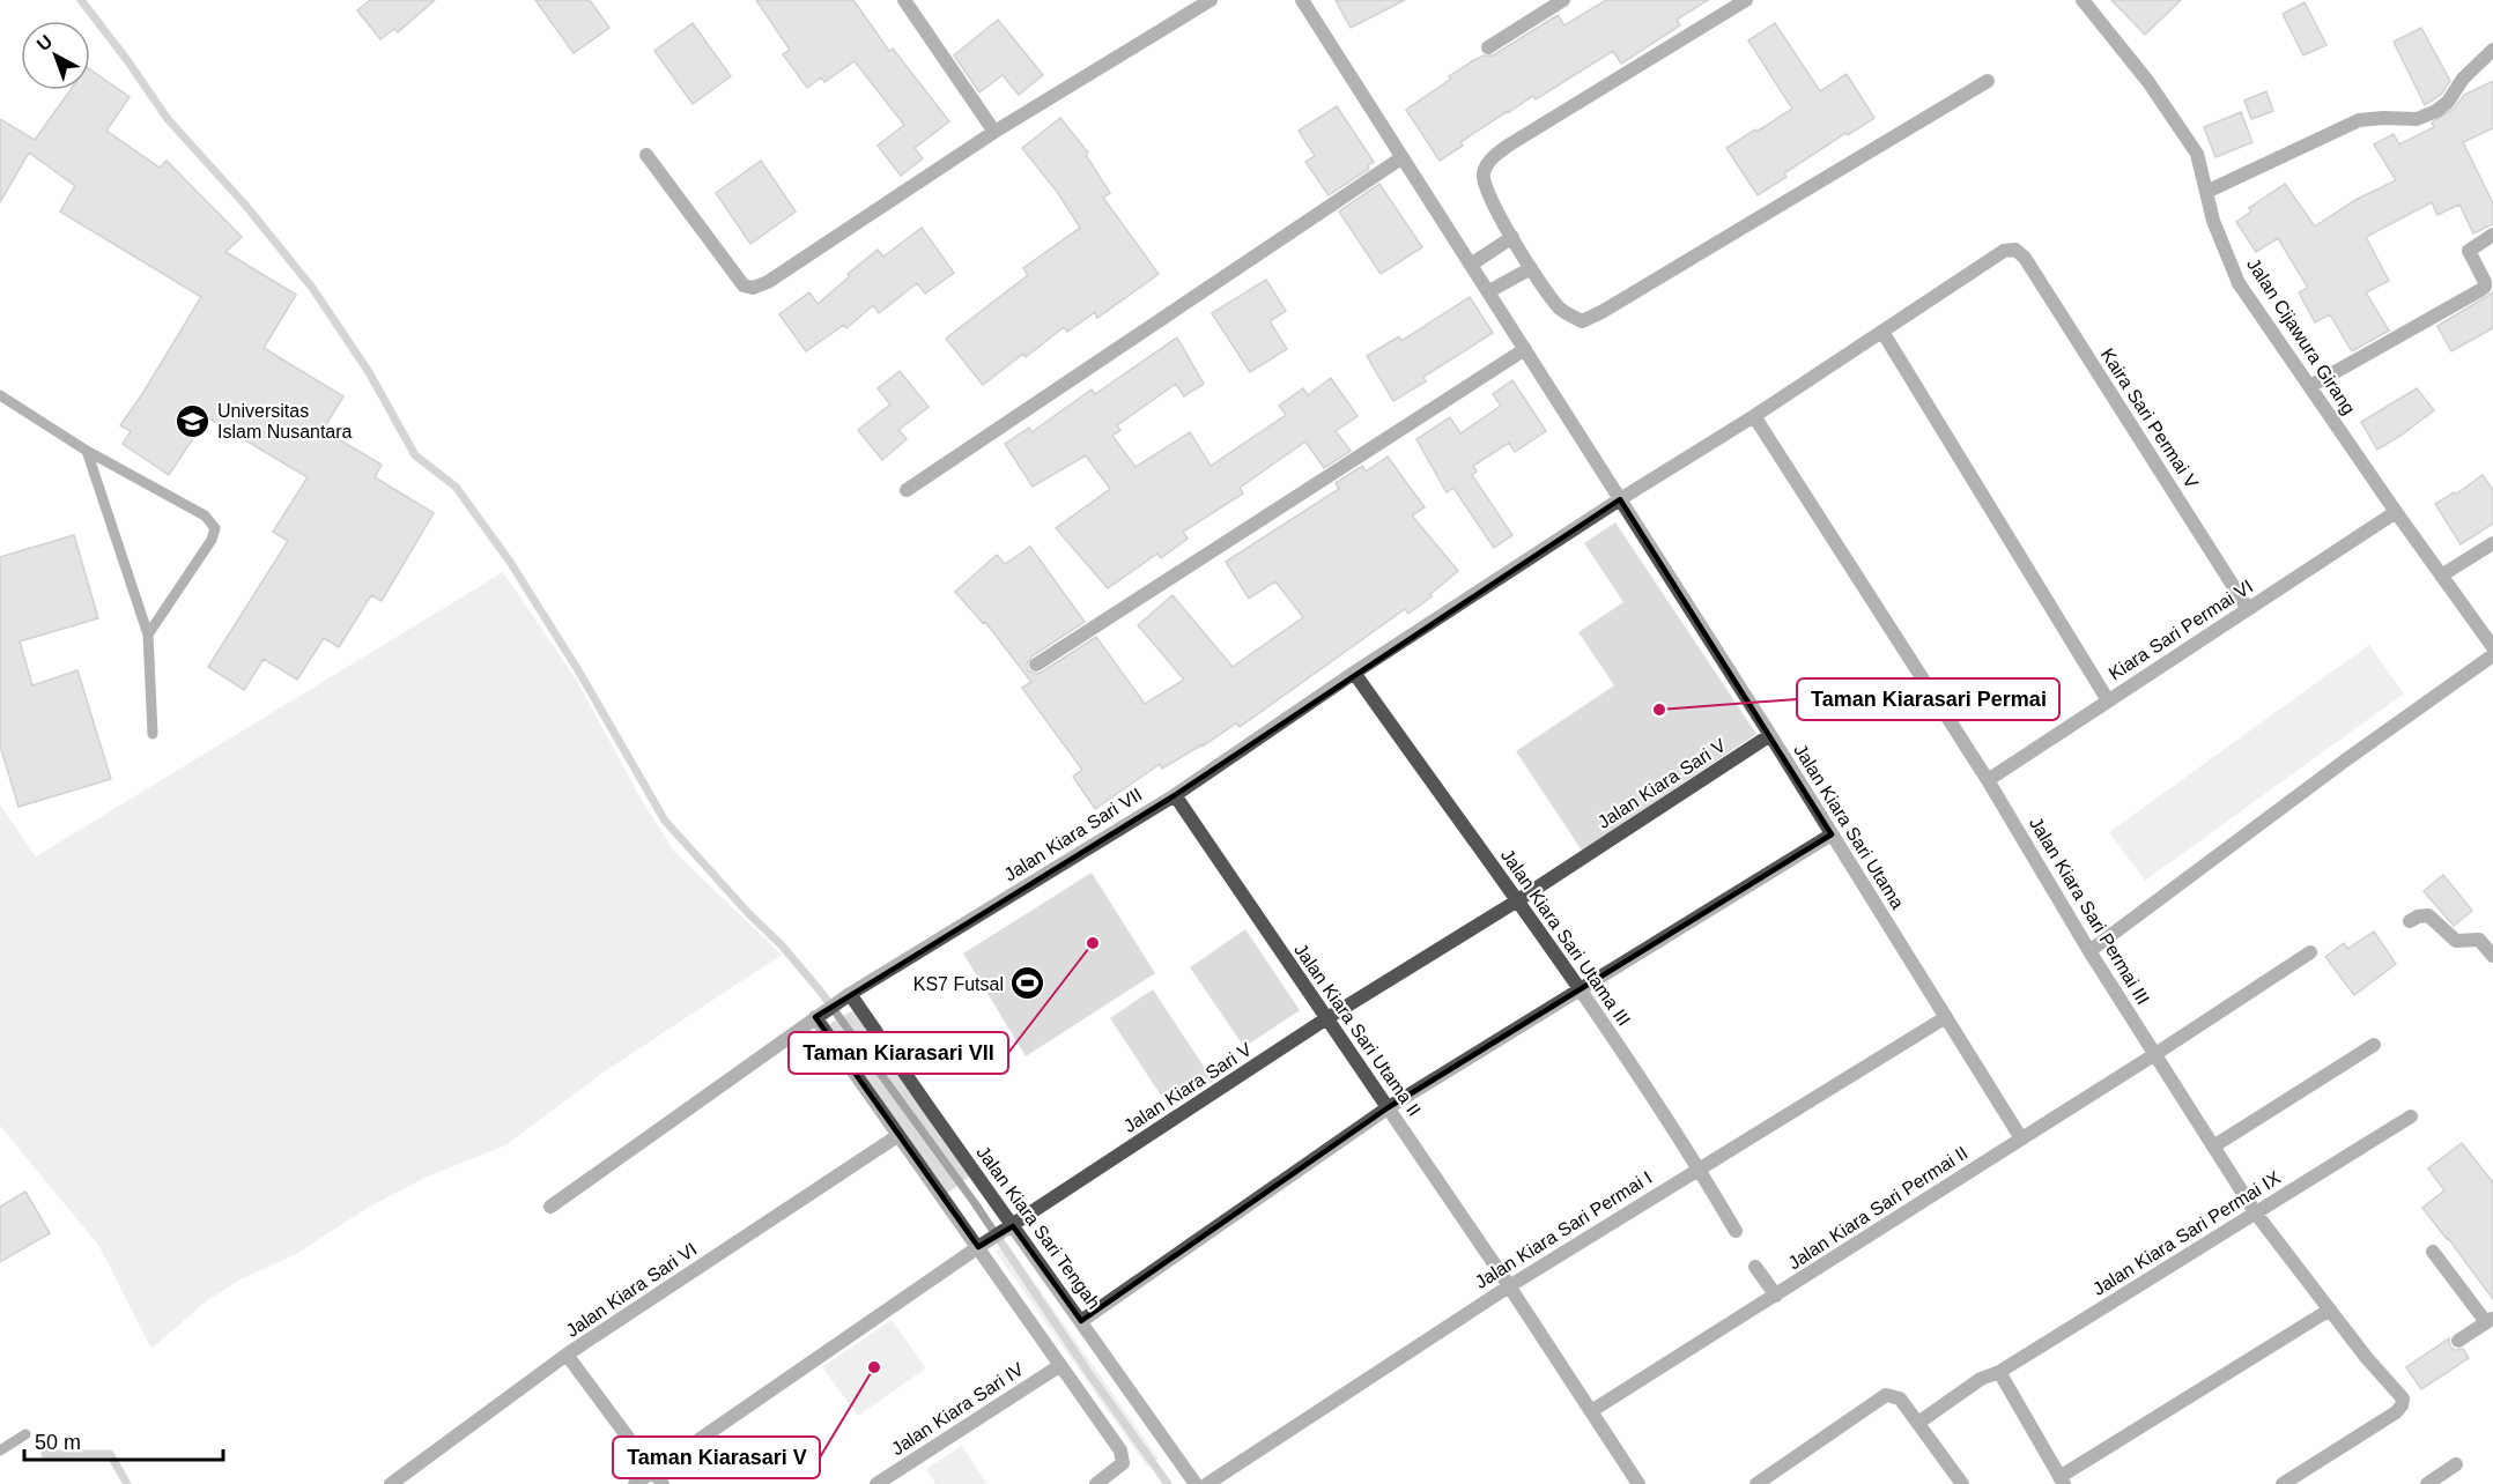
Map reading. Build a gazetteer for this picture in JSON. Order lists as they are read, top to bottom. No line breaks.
{"streets":{"street":["Jalan Cijawura Girang","Kaira Sari Permai V","Kiara Sari Permai VI","Jalan Kiara Sari V","Jalan Kiara Sari Utama","Jalan Kiara Sari VII","Jalan Kiara Sari Permai III","Jalan Kiara Sari Utama III","Jalan Kiara Sari Utama II","Jalan Kiara Sari Permai II","Jalan Kiara Sari Tengah","Jalan Kiara Sari Permai I","Jalan Kiara Sari Permai IX","Jalan Kiara Sari VI","Jalan Kiara Sari IV"]},"crossings":[["Jalan Cijawura Girang","Kiara Sari Permai VI"],["Kaira Sari Permai V","Kiara Sari Permai VI"],["Kaira Sari Permai V","Jalan Kiara Sari VII"],["Kiara Sari Permai VI","Jalan Kiara Sari Permai III"],["Jalan Kiara Sari V","Jalan Kiara Sari Utama"],["Jalan Kiara Sari V","Jalan Kiara Sari Utama III"],["Jalan Kiara Sari V","Jalan Kiara Sari Utama II"],["Jalan Kiara Sari V","Jalan Kiara Sari Tengah"],["Jalan Kiara Sari Utama","Jalan Kiara Sari VII"],["Jalan Kiara Sari Utama","Jalan Kiara Sari Permai II"],["Jalan Kiara Sari Utama","Jalan Kiara Sari Permai I"],["Jalan Kiara Sari VII","Jalan Kiara Sari Permai III"],["Jalan Kiara Sari VII","Jalan Kiara Sari Utama III"],["Jalan Kiara Sari VII","Jalan Kiara Sari Utama II"],["Jalan Kiara Sari VII","Jalan Kiara Sari Tengah"],["Jalan Kiara Sari Permai III","Jalan Kiara Sari Permai II"],["Jalan Kiara Sari Permai III","Jalan Kiara Sari Permai IX"],["Jalan Kiara Sari Utama III","Jalan Kiara Sari Permai I"],["Jalan Kiara Sari Utama II","Jalan Kiara Sari Permai I"]],"places":{"school or university":["Universitas Islam Nusantara"],"other":["Taman Kiarasari Permai","Taman Kiarasari VII","Taman Kiarasari V"],"sports":["KS7 Futsal"]},"scale_bar":"50 m","north":"top left"}
